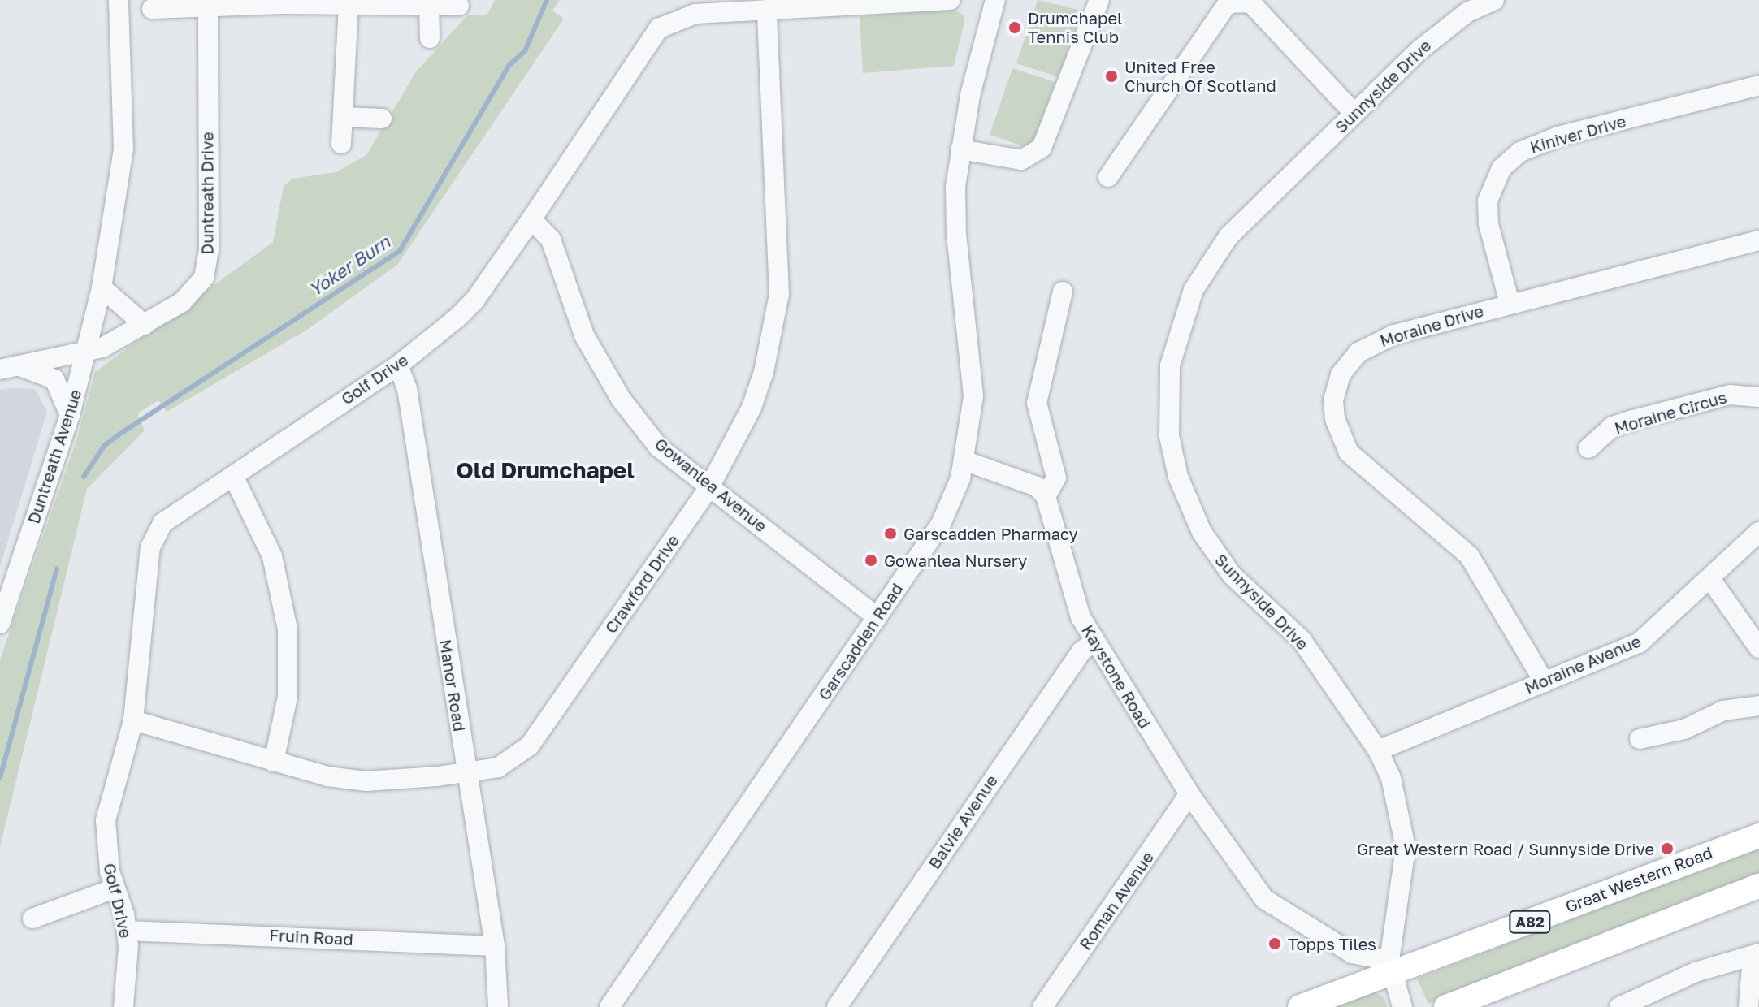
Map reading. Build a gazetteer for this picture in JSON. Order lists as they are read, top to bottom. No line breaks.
{"streets":{"main road":["Great Western Road","A82"],"street":["Sunnyside Drive","Kiniver Drive","Duntreath Drive","Moraine Drive","Golf Drive","Moraine Circus","Duntreath Avenue","Gowanlea Avenue","Crawford Drive","Garscadden Road","Moraine Avenue","Kaystone Road","Manor Road","Balvie Avenue","Roman Avenue","Fruin Road"]},"crossings":[["Sunnyside Drive","Moraine Avenue"],["Sunnyside Drive","Kaystone Road"],["Sunnyside Drive","Great Western Road"],["Kiniver Drive","Moraine Drive"],["Duntreath Drive","Duntreath Avenue"],["Moraine Drive","Moraine Avenue"],["Golf Drive","Gowanlea Avenue"],["Golf Drive","Crawford Drive"],["Golf Drive","Manor Road"],["Golf Drive","Fruin Road"],["Gowanlea Avenue","Crawford Drive"],["Gowanlea Avenue","Garscadden Road"],["Crawford Drive","Manor Road"],["Kaystone Road","Balvie Avenue"],["Kaystone Road","Great Western Road"],["Kaystone Road","Roman Avenue"],["Manor Road","Fruin Road"]],"districts":["Old Drumchapel"],"water":["Yoker Burn"],"places":["Drumchapel Tennis Club","United Free Church Of Scotland","Garscadden Pharmacy","Gowanlea Nursery","Great Western Road / Sunnyside Drive","Topps Tiles"]}
